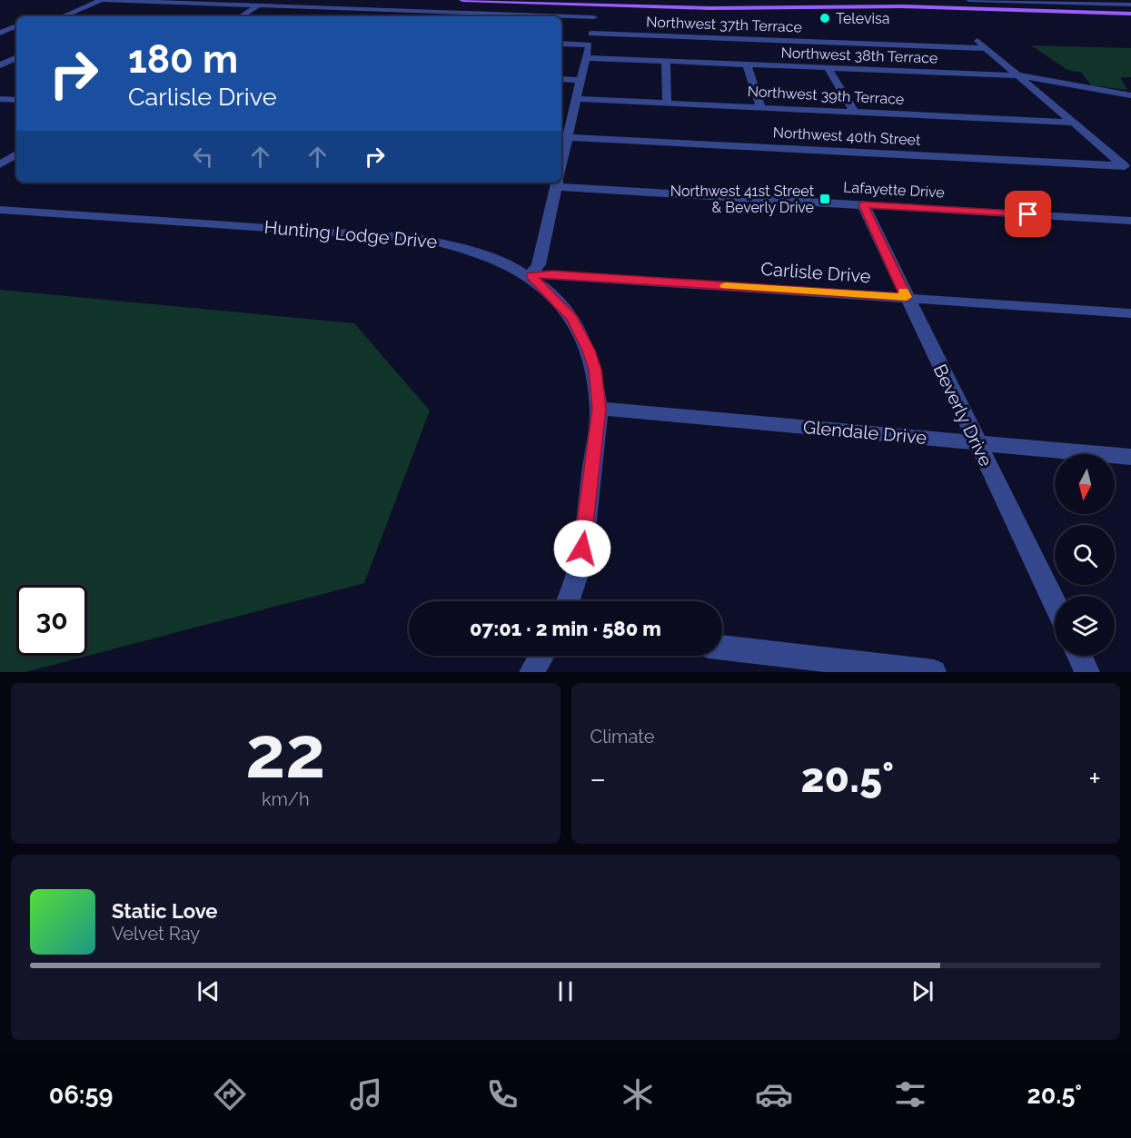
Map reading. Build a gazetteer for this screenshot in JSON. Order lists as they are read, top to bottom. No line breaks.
{"streets":{"street":["Northwest 37th Terrace","Northwest 38th Terrace","Northwest 39th Terrace","Northwest 40th Street","Lafayette Drive","Hunting Lodge Drive","Carlisle Drive","Beverly Drive","Glendale Drive"]},"crossings":[["Lafayette Drive","Beverly Drive"],["Hunting Lodge Drive","Carlisle Drive"],["Hunting Lodge Drive","Glendale Drive"],["Carlisle Drive","Beverly Drive"],["Beverly Drive","Glendale Drive"]],"places":{"other":["Televisa"],"transit":["Northwest 41st Street & Beverly Drive"]},"north":"bottom","page":{"turn":["180 m","Carlisle Drive"],"limit":"30","trip":"07:01 · 2 min · 580 m","tile":[["22","km/h"],"Climate"],"heat":["−","20.5°","+"],"song":["Static Love","Velvet Ray"],"tabs":["06:59","20.5°"]}}
